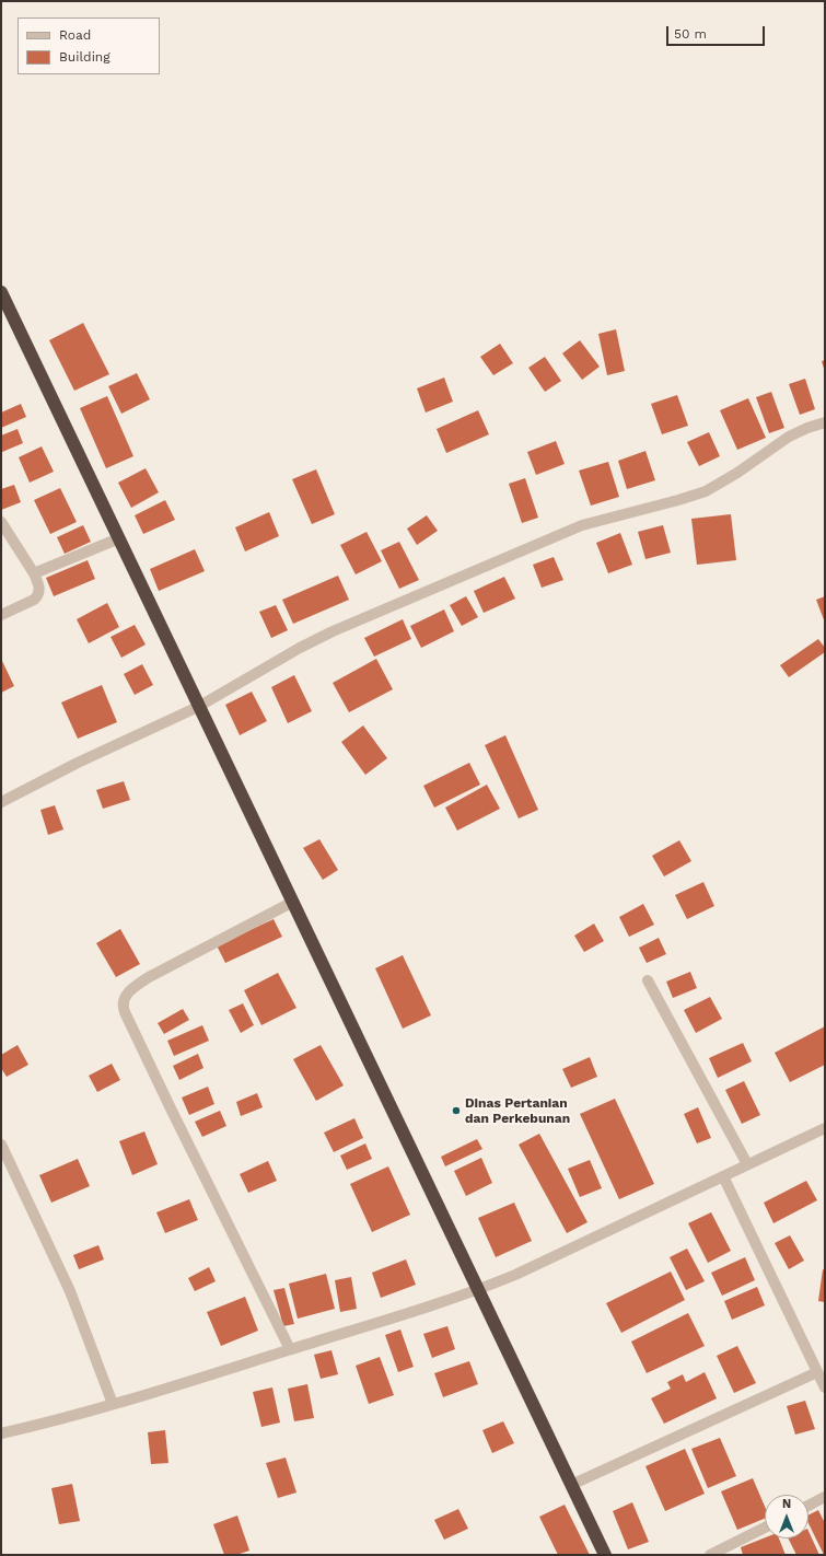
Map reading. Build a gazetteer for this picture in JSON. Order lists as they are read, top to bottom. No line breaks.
{"places":["Dinas Pertanian dan Perkebunan"],"legend":["Road","Building"],"scale_bar":"50 m","north":"top"}
